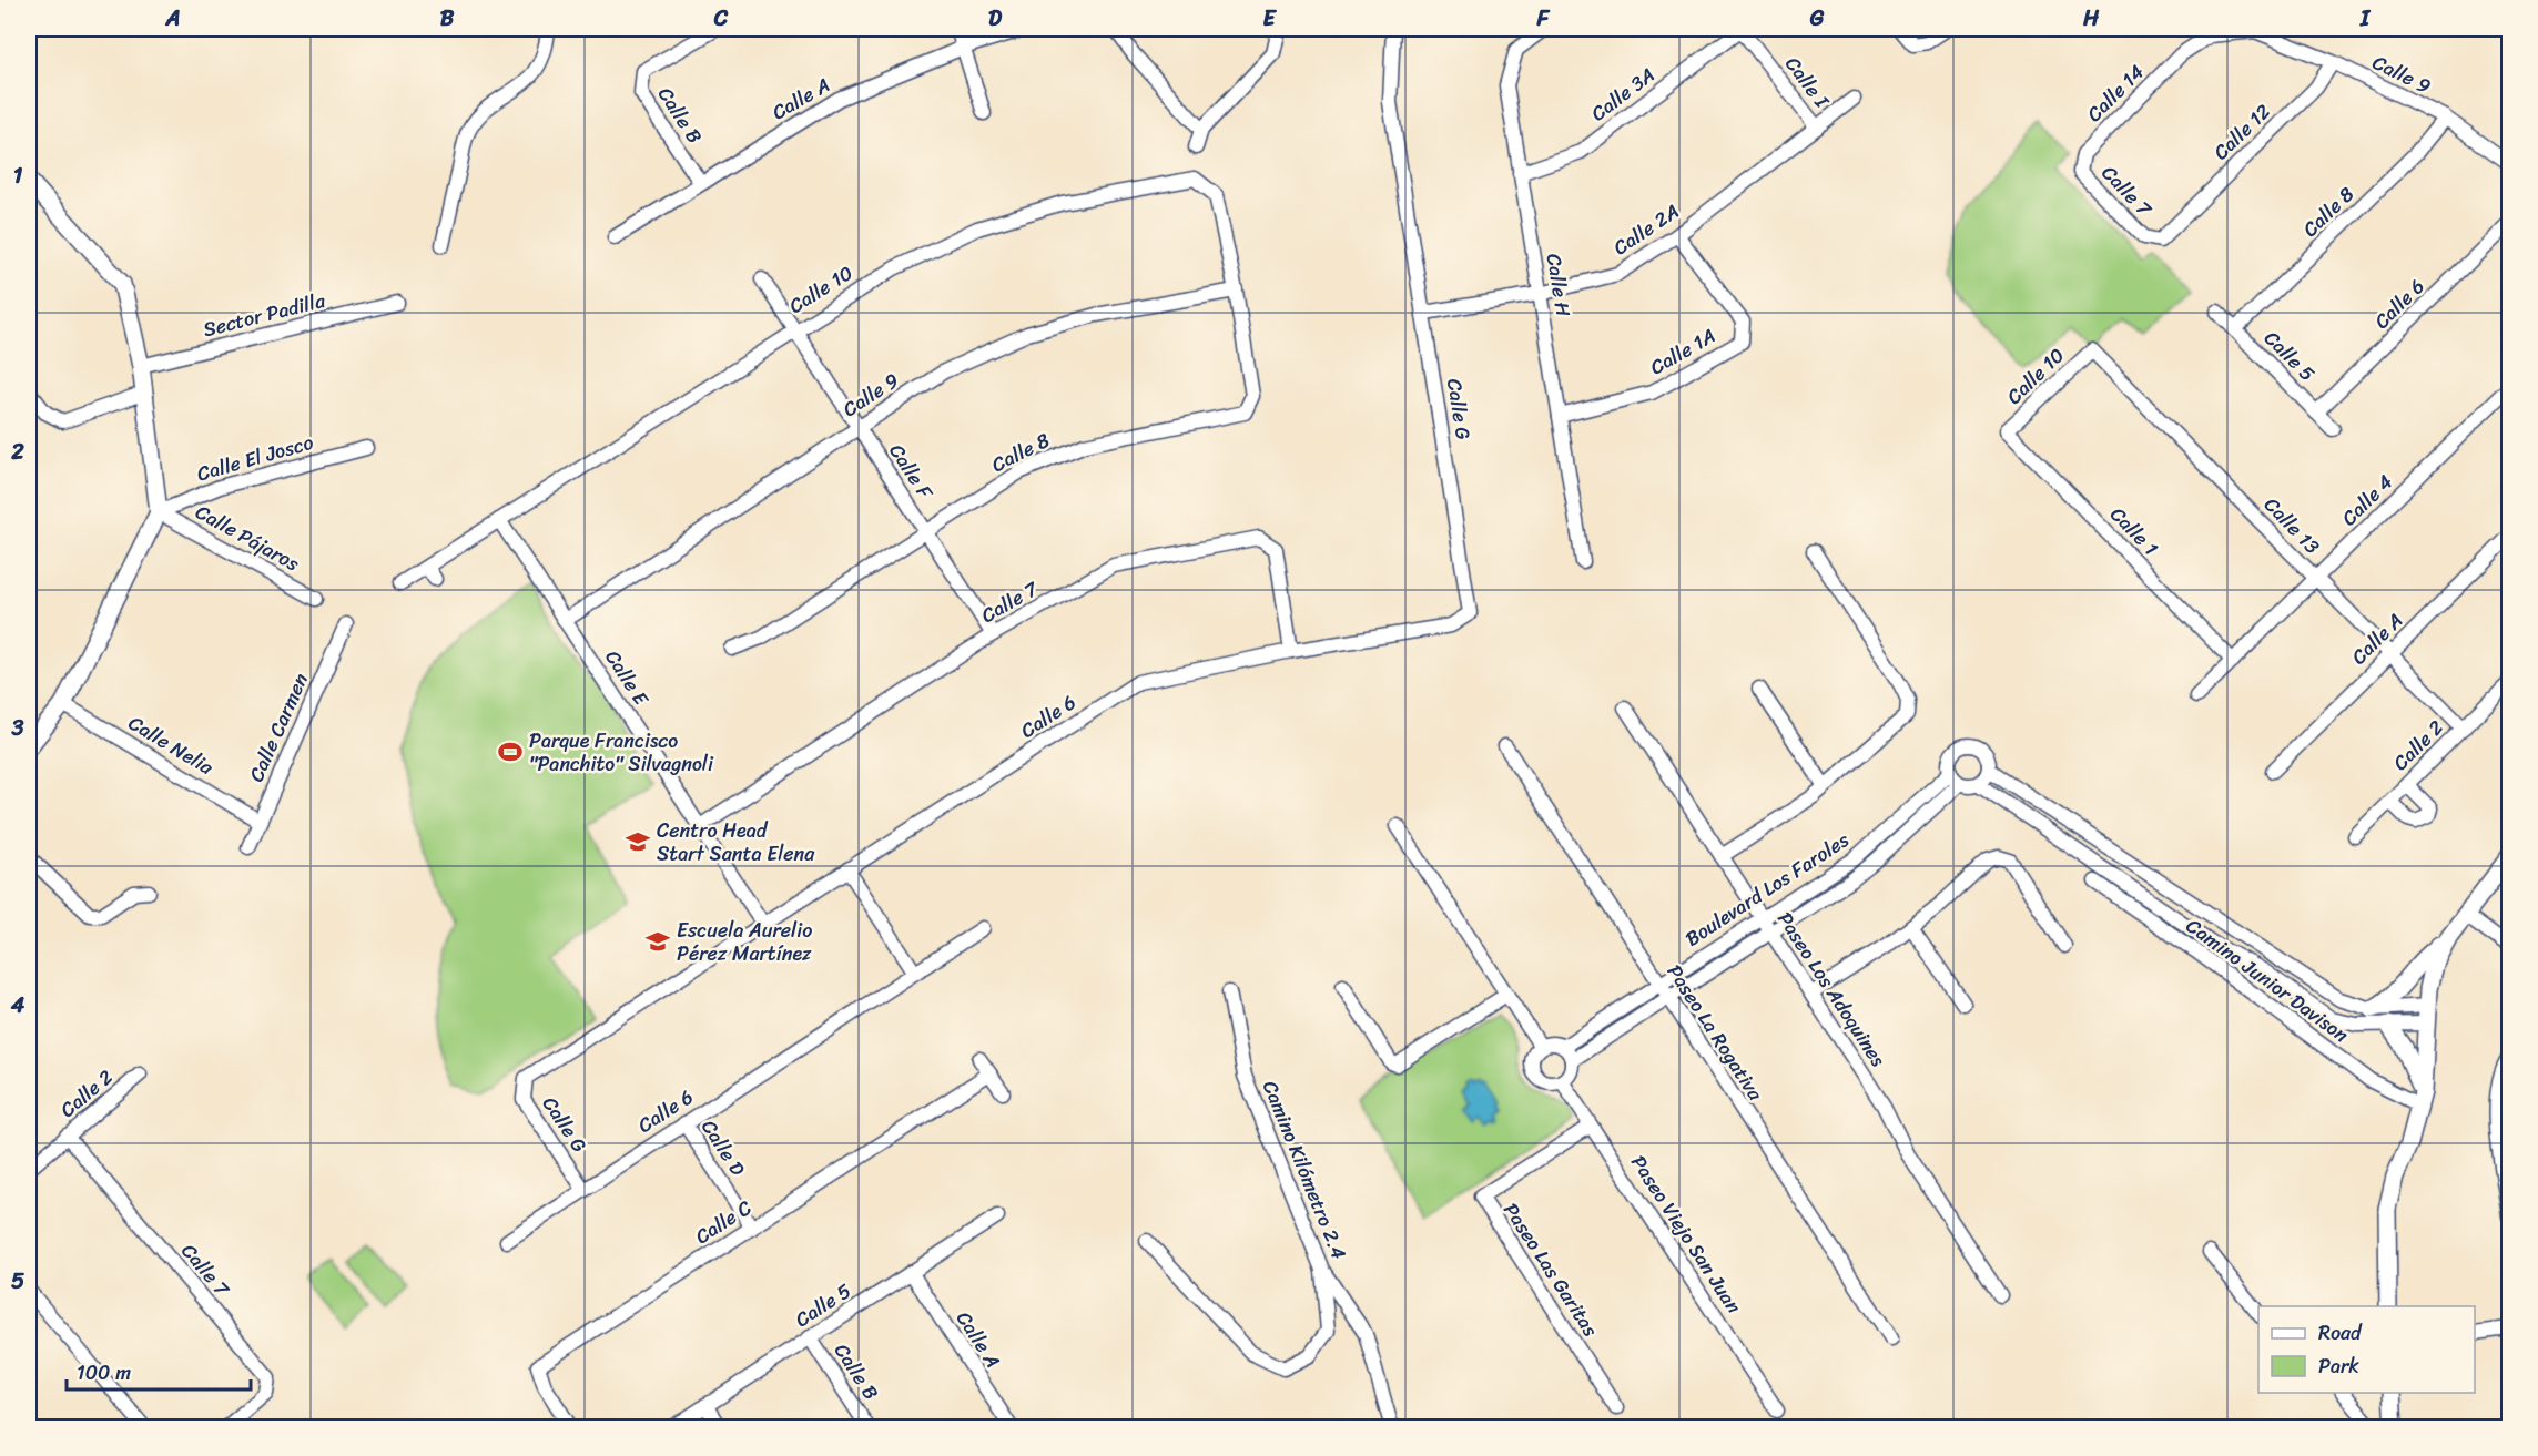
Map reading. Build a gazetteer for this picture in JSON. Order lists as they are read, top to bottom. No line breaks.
{"streets":{"street":["Calle 9","Calle I","Calle 14","Calle 3A","Calle A","Calle B","Calle 12","Calle 7","Calle 8","Calle 2A","Calle H","Calle 10","Calle 6","Sector Padilla","Calle 1A","Calle 5","Calle G","Calle El Josco","Calle F","Calle 4","Calle 13","Calle 1","Calle Pájaros","Calle E","Calle Carmen","Calle Nelia","Calle 2","Boulevard Los Faroles","Camino Junior Davison","Paseo Los Adoquines","Paseo La Rogativa","Calle D","Camino Kilómetro 2.4","Calle C","Paseo Viejo San Juan","Paseo Las Garitas"]},"crossings":[["Calle 9","Calle 14"],["Calle 9","Calle 12"],["Calle 9","Calle 8"],["Calle 9","Calle 10"],["Calle 9","Calle F"],["Calle 9","Calle E"],["Calle I","Calle 3A"],["Calle I","Calle 2A"],["Calle 14","Calle 7"],["Calle 3A","Calle H"],["Calle A","Calle B"],["Calle A","Calle 5"],["Calle A","Calle 13"],["Calle B","Calle 5"],["Calle 12","Calle 7"],["Calle 7","Calle 6"],["Calle 7","Calle G"],["Calle 7","Calle F"],["Calle 7","Calle E"],["Calle 7","Calle 2"],["Calle 8","Calle 10"],["Calle 8","Calle 5"],["Calle 8","Calle F"],["Calle 2A","Calle H"],["Calle 2A","Calle 1A"],["Calle 2A","Calle G"],["Calle H","Calle 1A"],["Calle 10","Calle F"],["Calle 10","Calle 13"],["Calle 10","Calle 1"],["Calle 10","Calle E"],["Calle 6","Calle 5"],["Calle 6","Calle G"],["Calle 6","Calle E"],["Calle 6","Calle D"],["Calle El Josco","Calle Pájaros"],["Calle 4","Calle 13"],["Calle 4","Calle 1"],["Calle 13","Calle 2"],["Calle Carmen","Calle Nelia"],["Boulevard Los Faroles","Paseo Los Adoquines"],["Boulevard Los Faroles","Paseo La Rogativa"],["Boulevard Los Faroles","Paseo Viejo San Juan"],["Calle D","Calle C"],["Paseo Viejo San Juan","Paseo Las Garitas"]],"places":{"sports":["Parque Francisco \"Panchito\" Silvagnoli"],"school or university":["Centro Head Start Santa Elena","Escuela Aurelio Pérez Martínez"]},"legend":["Road","Park"],"scale_bar":"100 m","grid":{"columns":["A","B","C","D","E","F","G","H","I"],"rows":["1","2","3","4","5"]}}
